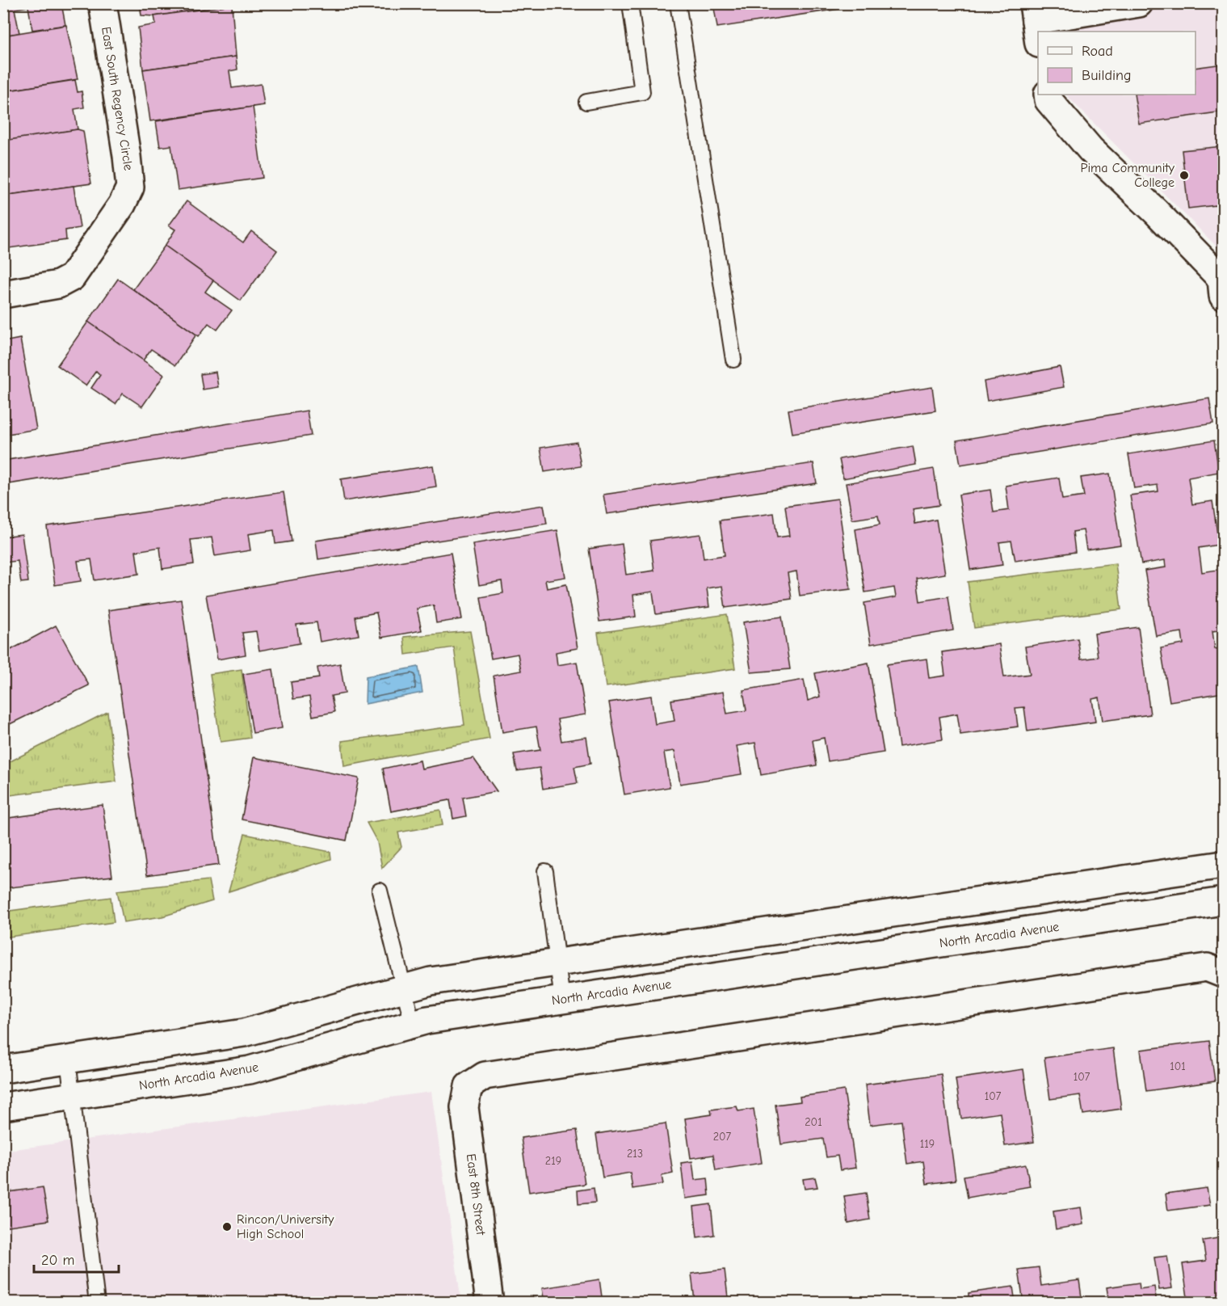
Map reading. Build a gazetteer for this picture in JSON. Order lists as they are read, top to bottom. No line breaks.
{"streets":{"street":["East South Regency Circle","North Arcadia Avenue","East 8th Street"]},"places":["Pima Community College","Rincon/University High School"],"house_numbers":["101","107","107","201","207","119","213","219"],"legend":["Road","Building"],"scale_bar":"20 m"}
